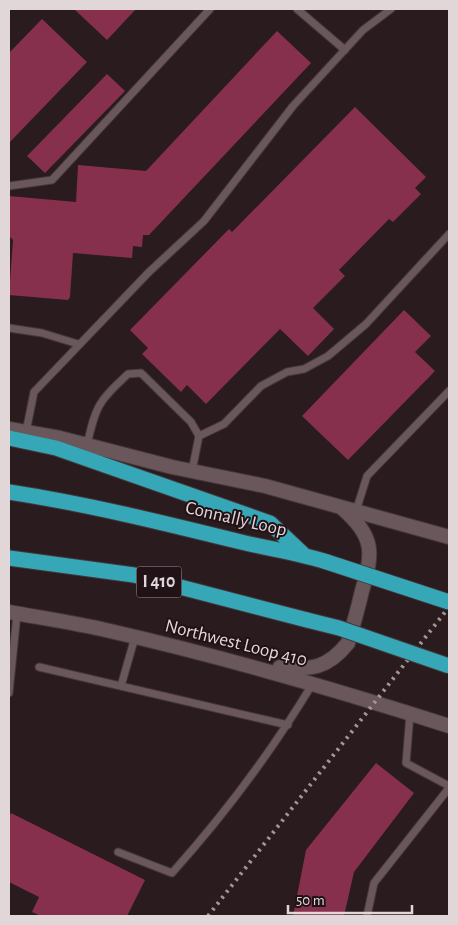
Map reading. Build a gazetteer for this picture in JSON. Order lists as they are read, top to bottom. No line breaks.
{"streets":{"highway":["Connally Loop","I 410"],"main road":["Northwest Loop 410"]},"scale_bar":"50 m"}
